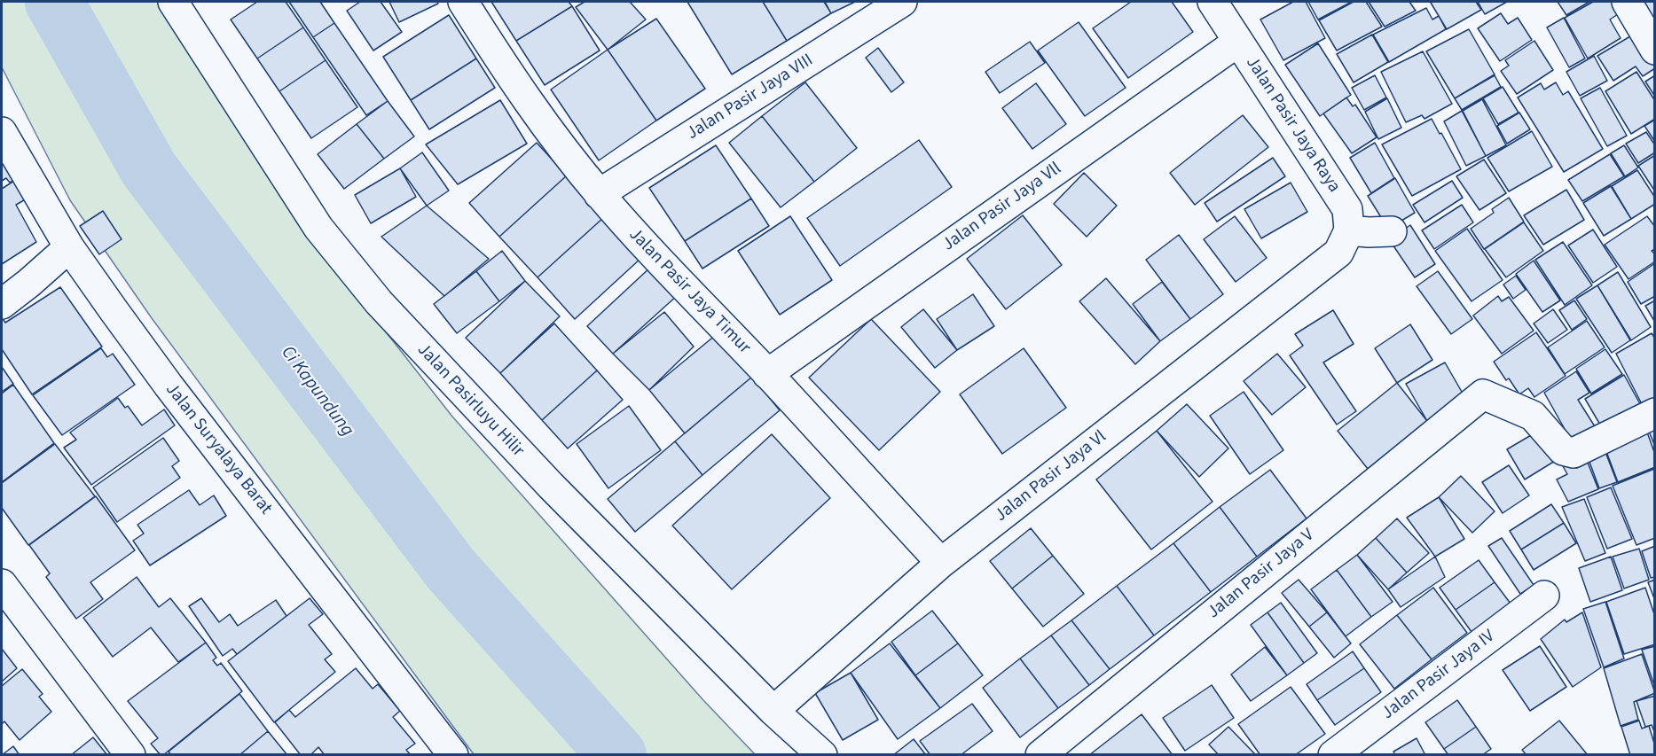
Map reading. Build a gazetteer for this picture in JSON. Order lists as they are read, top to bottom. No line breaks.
{"streets":{"street":["Jalan Pasir Jaya VIII","Jalan Pasir Jaya Raya","Jalan Pasir Jaya Vll","Jalan Pasir Jaya Timur","Jalan Pasirluyu Hilir","Jalan Suryalaya Barat","Jalan Pasir Jaya Vl","Jalan Pasir Jaya V","Jalan Pasir Jaya IV"]},"crossings":[["Jalan Pasir Jaya VIII","Jalan Pasir Jaya Timur"],["Jalan Pasir Jaya Raya","Jalan Pasir Jaya Vll"],["Jalan Pasir Jaya Raya","Jalan Pasir Jaya Vl"],["Jalan Pasir Jaya Vll","Jalan Pasir Jaya Timur"],["Jalan Pasir Jaya Timur","Jalan Pasir Jaya Vl"],["Jalan Pasirluyu Hilir","Jalan Pasir Jaya Vl"]],"water":["Ci Kapundung"]}
